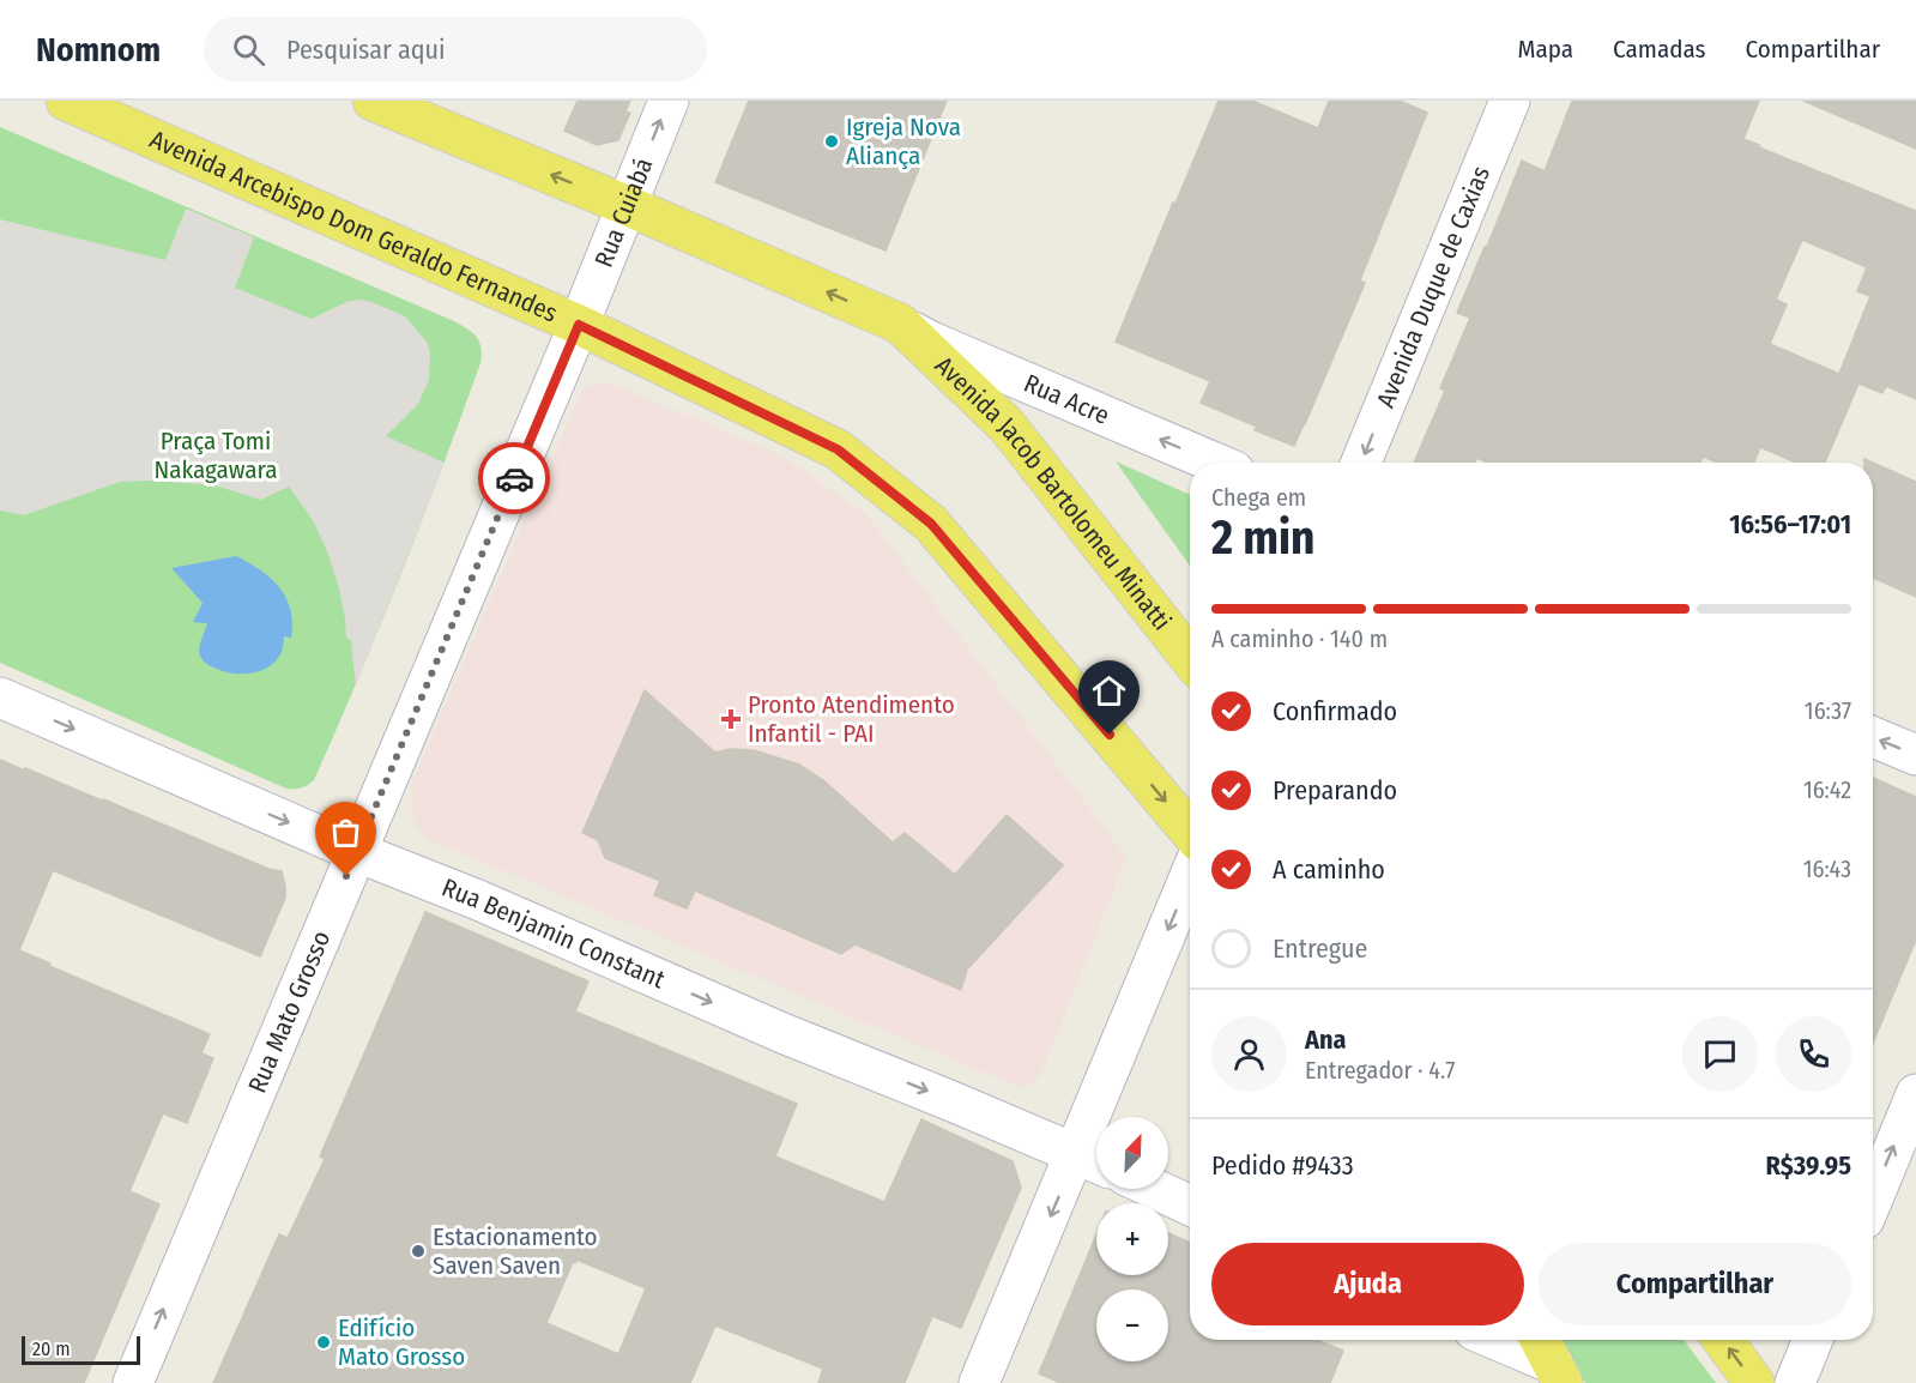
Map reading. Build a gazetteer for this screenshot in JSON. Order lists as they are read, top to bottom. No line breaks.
{"streets":{"main road":["Avenida Arcebispo Dom Geraldo Fernandes","Avenida Jacob Bartolomeu Minatti"],"street":["Rua Cuiabá","Avenida Duque de Caxias","Rua Acre","Rua Benjamin Constant","Rua Mato Grosso"]},"crossings":[["Rua Cuiabá","Avenida Arcebispo Dom Geraldo Fernandes"],["Rua Cuiabá","Rua Mato Grosso"],["Avenida Arcebispo Dom Geraldo Fernandes","Rua Mato Grosso"],["Rua Acre","Avenida Jacob Bartolomeu Minatti"],["Rua Benjamin Constant","Rua Mato Grosso"]],"one_way":["Rua Cuiabá","Avenida Duque de Caxias","Rua Acre","Rua Benjamin Constant","Rua Mato Grosso"],"parks":["Praça Tomi Nakagawara"],"places":{"other":["Igreja Nova Aliança","Estacionamento Saven Saven","Edifício Mato Grosso"],"health":["Pronto Atendimento Infantil - PAI"]},"scale_bar":"20 m","north":"top right","page":{"header":"Nomnom","search":"Pesquisar aqui","nav":["Mapa","Camadas","Compartilhar"],"heading":["2 min","Chega em","16:56–17:01"],"panel":["Ana","Entregador · 4.7","Pedido #9433","R$39.95"],"bar":"A caminho · 140 m","list":[["Confirmado","16:37"],["Preparando","16:42"],["A caminho","16:43"],"Entregue"],"map_buttons":["+","−"],"buttons":["Ajuda","Compartilhar"],"scale":"20 m"}}
